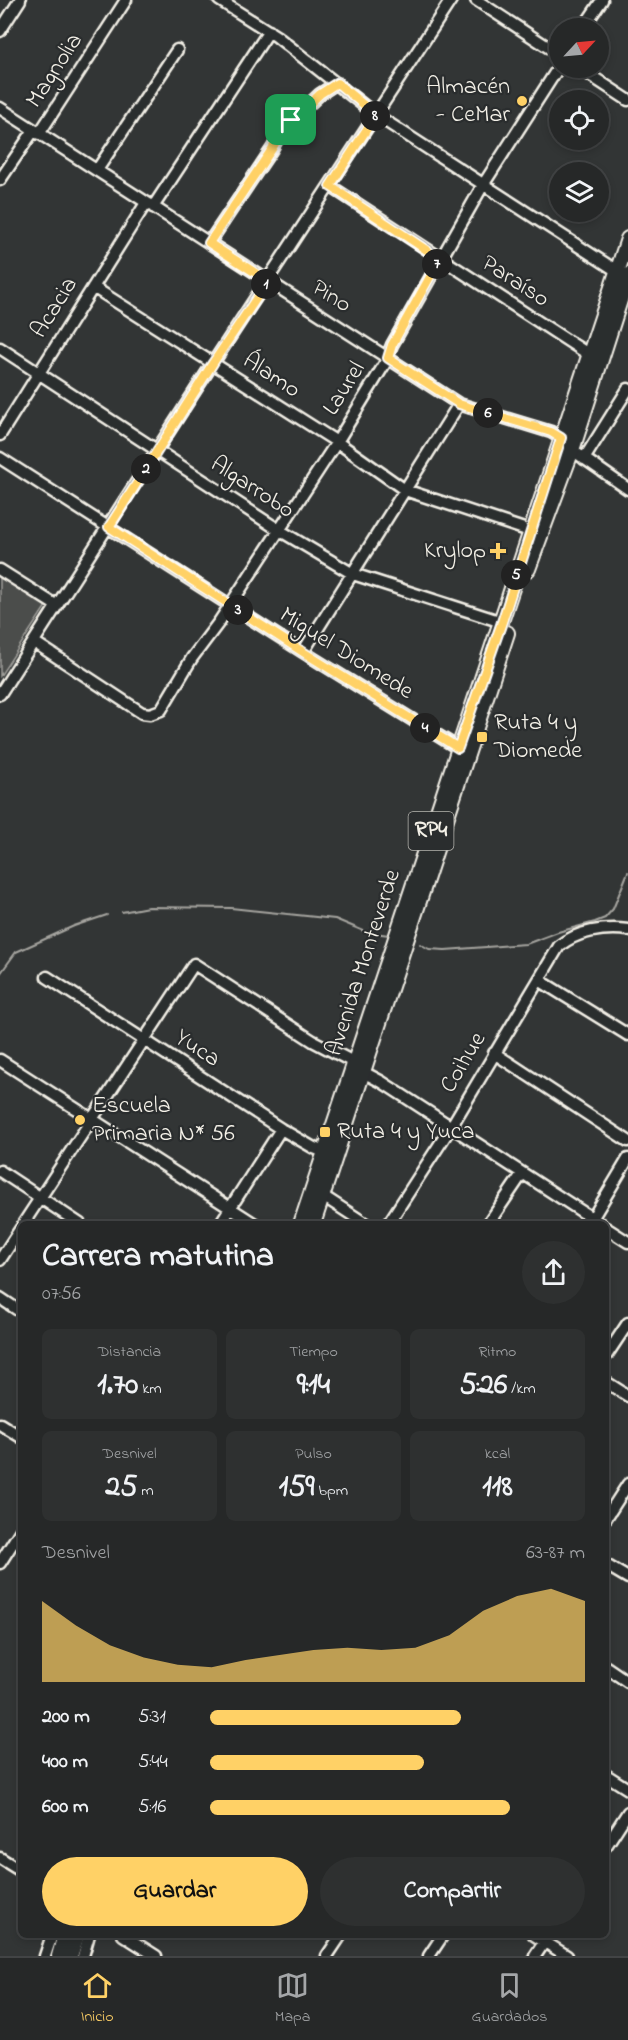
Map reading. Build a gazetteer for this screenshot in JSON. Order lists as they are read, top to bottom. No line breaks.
{"streets":{"main road":["RP4","Avenida Monteverde"],"street":["Magnolia","Paraíso","Pino","Acacia","Álamo","Laurel","Algarrobo","Miguel Diomede","Yuca","Coihue"]},"crossings":[["Magnolia","Pino"],["Paraíso","Laurel"],["Paraíso","Avenida Monteverde"],["Pino","Acacia"],["Pino","Laurel"],["Pino","Avenida Monteverde"],["Acacia","Álamo"],["Acacia","Algarrobo"],["Álamo","Laurel"],["Álamo","Avenida Monteverde"],["Laurel","Algarrobo"],["Laurel","Miguel Diomede"],["Algarrobo","Avenida Monteverde"],["Miguel Diomede","Avenida Monteverde"],["Avenida Monteverde","Yuca"]],"places":{"other":["Almacén - CeMar","Escuela Primaria N* 56"],"health":["Krylop"],"transit":["Ruta 4 y Diomede","Ruta 4 y Yuca"]},"north":"top right","page":{"pins":["8","7","1","6","2","5","3","4"],"heading":["Carrera matutina","07:56"],"stats":[["Distancia","1.70 km"],["Tiempo","9:14"],["Ritmo","5:26 /km"],["Desnivel","25 m"],["Pulso","159 bpm"],["kcal","118"]],"chart":["Desnivel","63–87 m"],"list":[{"name":"200 m","note":"5:31"},{"name":"400 m","note":"5:44"},{"name":"600 m","note":"5:16"}],"buttons":["Guardar","Compartir"],"tabs":["Inicio","Mapa","Guardados"]}}
